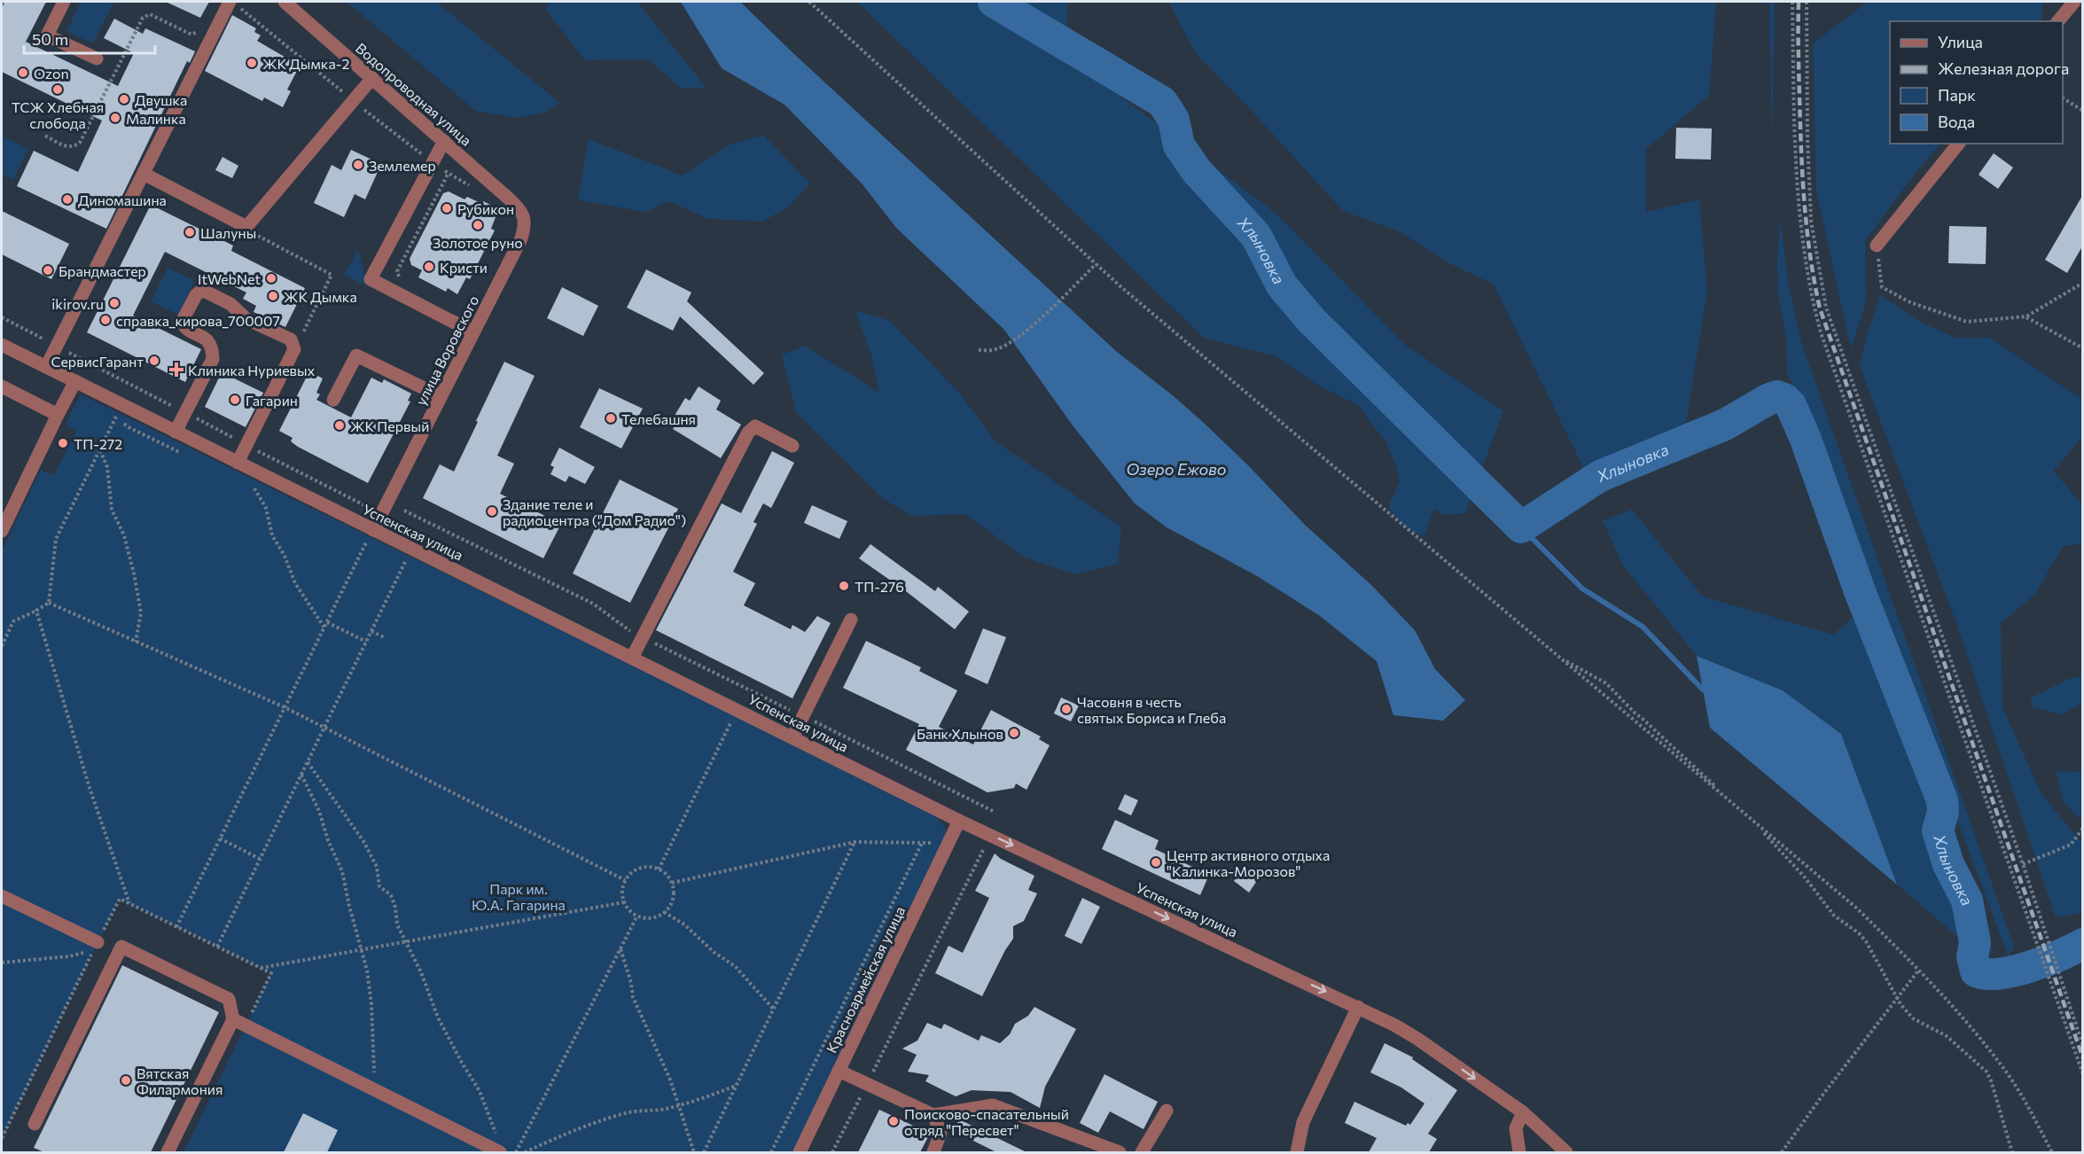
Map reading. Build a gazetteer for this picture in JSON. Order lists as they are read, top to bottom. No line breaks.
{"streets":{"street":["Водопроводная улица","улица Воровского","Успенская улица","Красноармейская улица"]},"crossings":[["Водопроводная улица","улица Воровского"],["улица Воровского","Успенская улица"],["Успенская улица","Красноармейская улица"]],"one_way":["Успенская улица"],"water":["Хлыновка","Озеро Ежово"],"parks":["Парк им. Ю.А. Гагарина"],"places":{"other":["ЖК Дымка-2","Ozon","ТСЖ Хлебная слобода","Двушка","Малинка","Землемер","Диномашина","Рубикон","Золотое руно","Шалуны","Кристи","Брандмастер","ItWebNet","ЖК Дымка","ikirov.ru","справка_кирова_700007","СервисГарант","Гагарин","Телебашня","ЖК Первый","ТП-272","Здание теле и радиоцентра (\"Дом Радио\")","ТП-276","Часовня в честь святых Бориса и Глеба","Банк Хлынов","Центр активного отдыха \"Калинка-Морозов\"","Вятская Филармония","Поисково-спасательный отряд \"Пересвет\""],"health":["Клиника Нуриевых"]},"legend":["Улица","Железная дорога","Парк","Вода"],"scale_bar":"50 m"}
